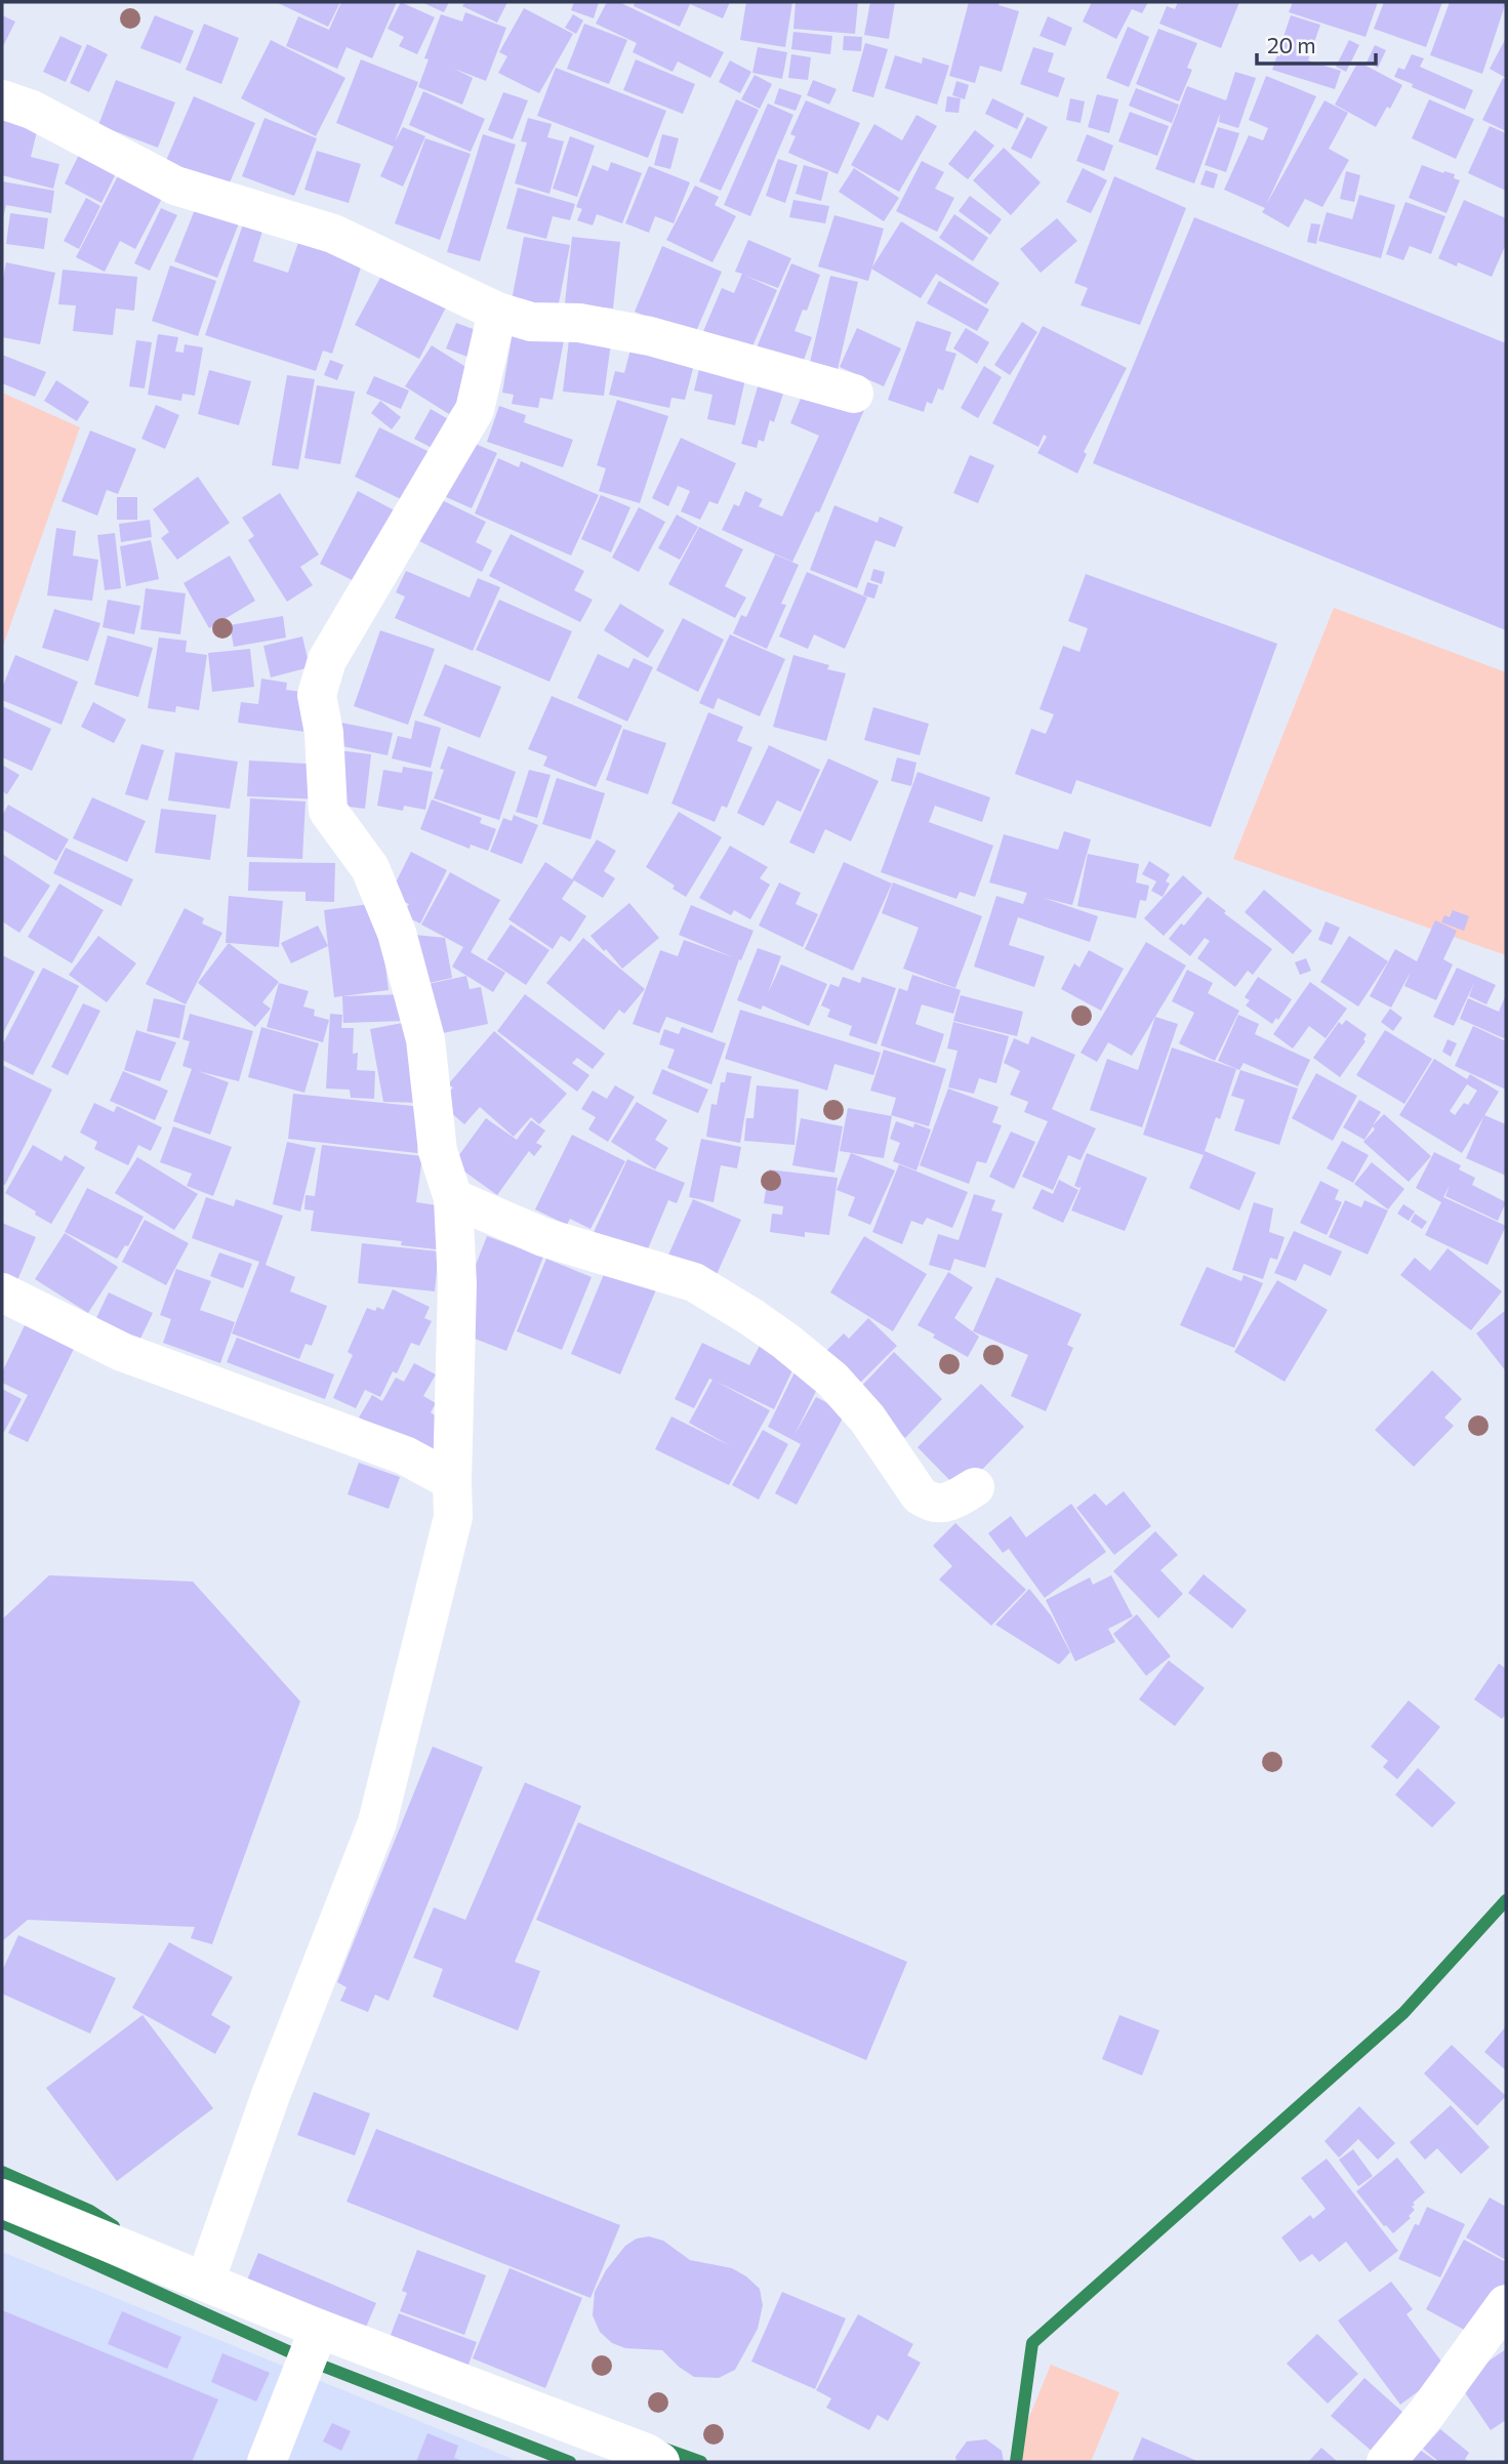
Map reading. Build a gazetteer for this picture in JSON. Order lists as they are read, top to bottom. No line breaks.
{"scale_bar":"20 m"}
